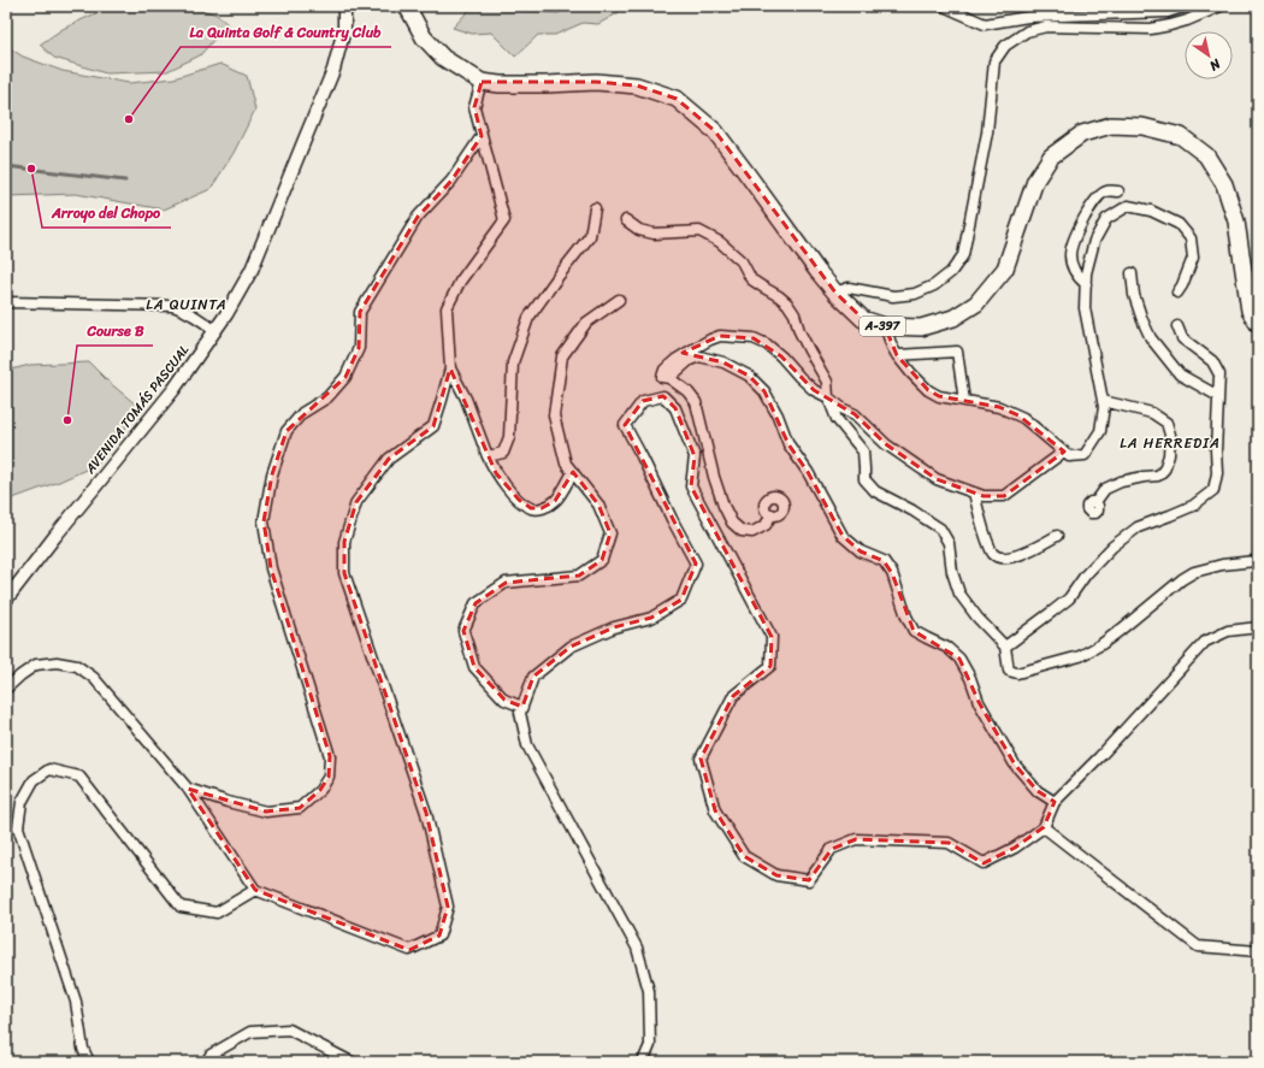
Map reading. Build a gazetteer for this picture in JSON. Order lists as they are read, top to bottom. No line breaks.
{"streets":{"main road":["A-397"],"street":["AVENIDA TOMÁS PASCUAL"]},"districts":["LA QUINTA","LA HERREDIA"],"places":["La Quinta Golf & Country Club","Arroyo del Chopo","Course B"],"north":"bottom right"}
